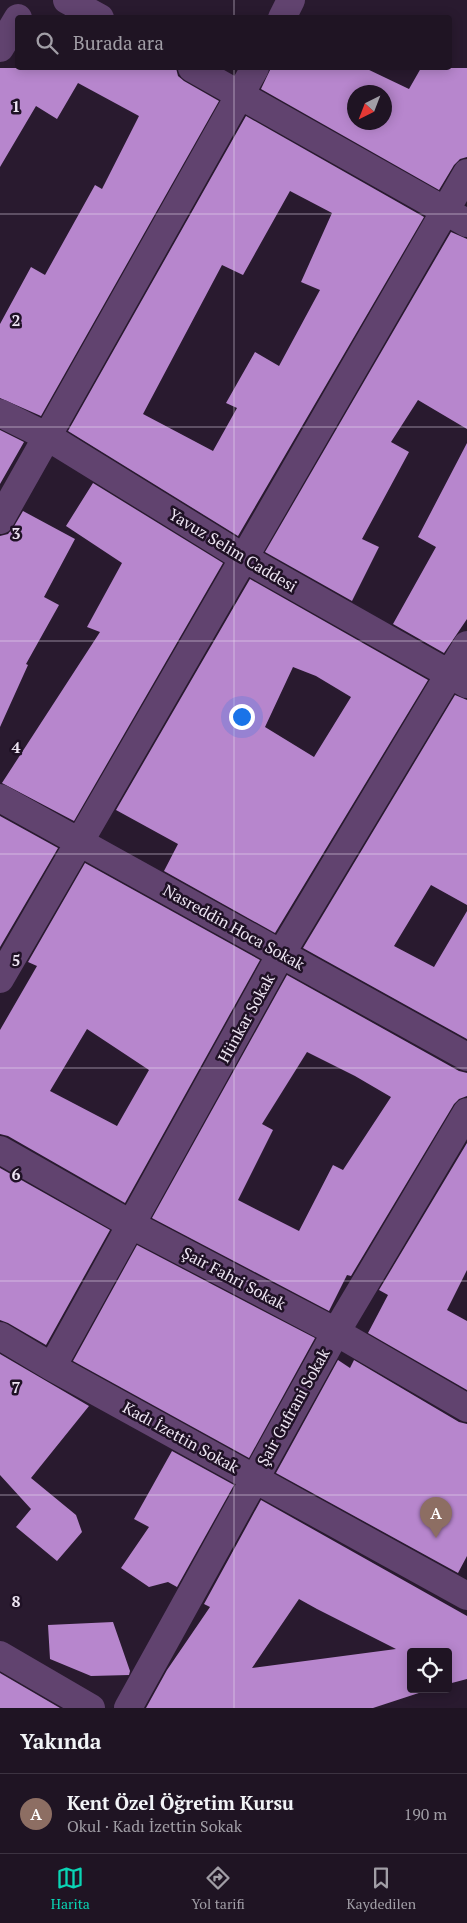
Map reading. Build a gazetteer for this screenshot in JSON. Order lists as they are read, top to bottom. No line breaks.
{"streets":{"street":["Yavuz Selim Caddesi","Nasreddin Hoca Sokak","Hünkar Sokak","Şair Fahri Sokak","Şair Gufrani Sokak","Kadı İzettin Sokak"]},"crossings":[["Yavuz Selim Caddesi","Hünkar Sokak"],["Nasreddin Hoca Sokak","Hünkar Sokak"],["Hünkar Sokak","Şair Fahri Sokak"],["Hünkar Sokak","Kadı İzettin Sokak"],["Şair Fahri Sokak","Şair Gufrani Sokak"],["Şair Gufrani Sokak","Kadı İzettin Sokak"]],"north":"bottom left","page":{"search":"Burada ara","pins":"A","heading":"Yakında","list":[{"mark":"A","name":"Kent Özel Öğretim Kursu","note":"Okul · Kadı İzettin Sokak","value":"190 m"}],"nav":["Harita","Yol tarifi","Kaydedilen"]},"grid":{"rows":["1","2","3","4","5","6","7","8"]}}
